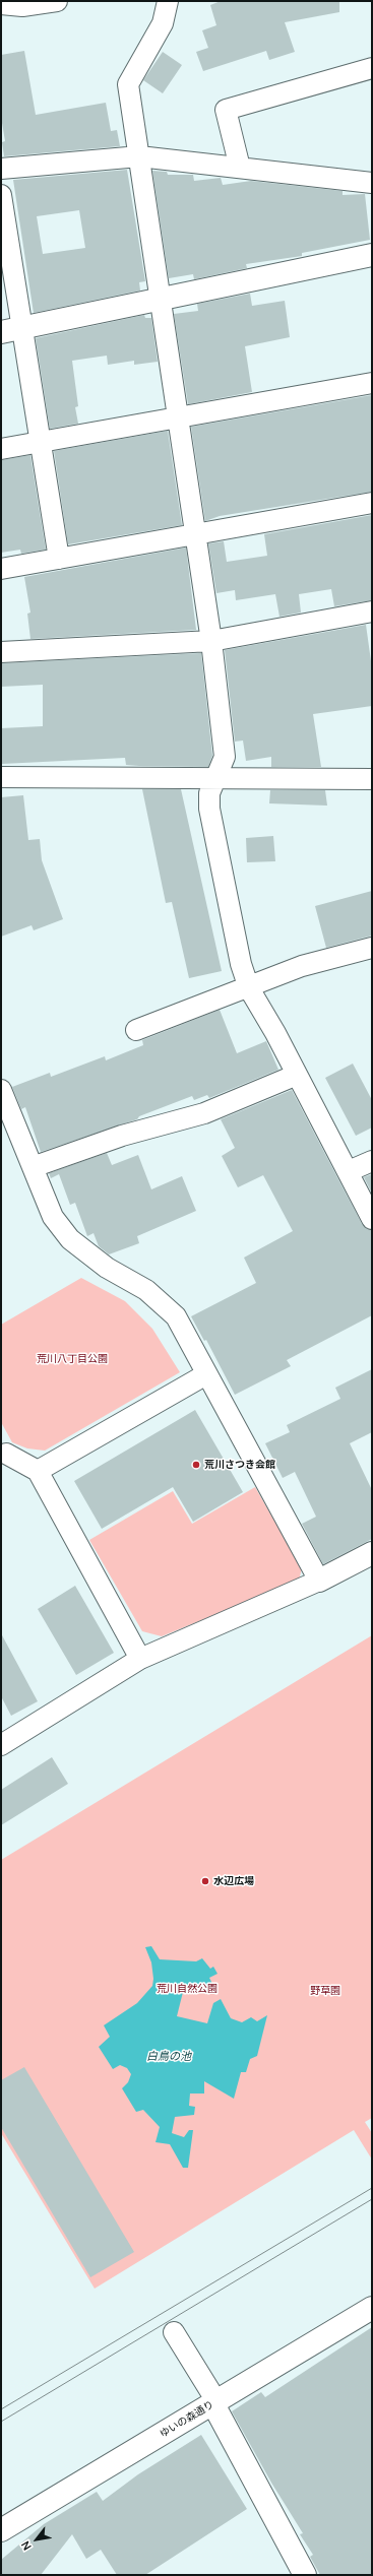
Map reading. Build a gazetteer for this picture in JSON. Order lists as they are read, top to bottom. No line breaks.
{"streets":{"street":["ゆいの森通り"]},"water":["白鳥の池"],"parks":["荒川八丁目公園","荒川自然公園","野草園"],"places":["荒川さつき会館","水辺広場"],"north":"bottom left"}
